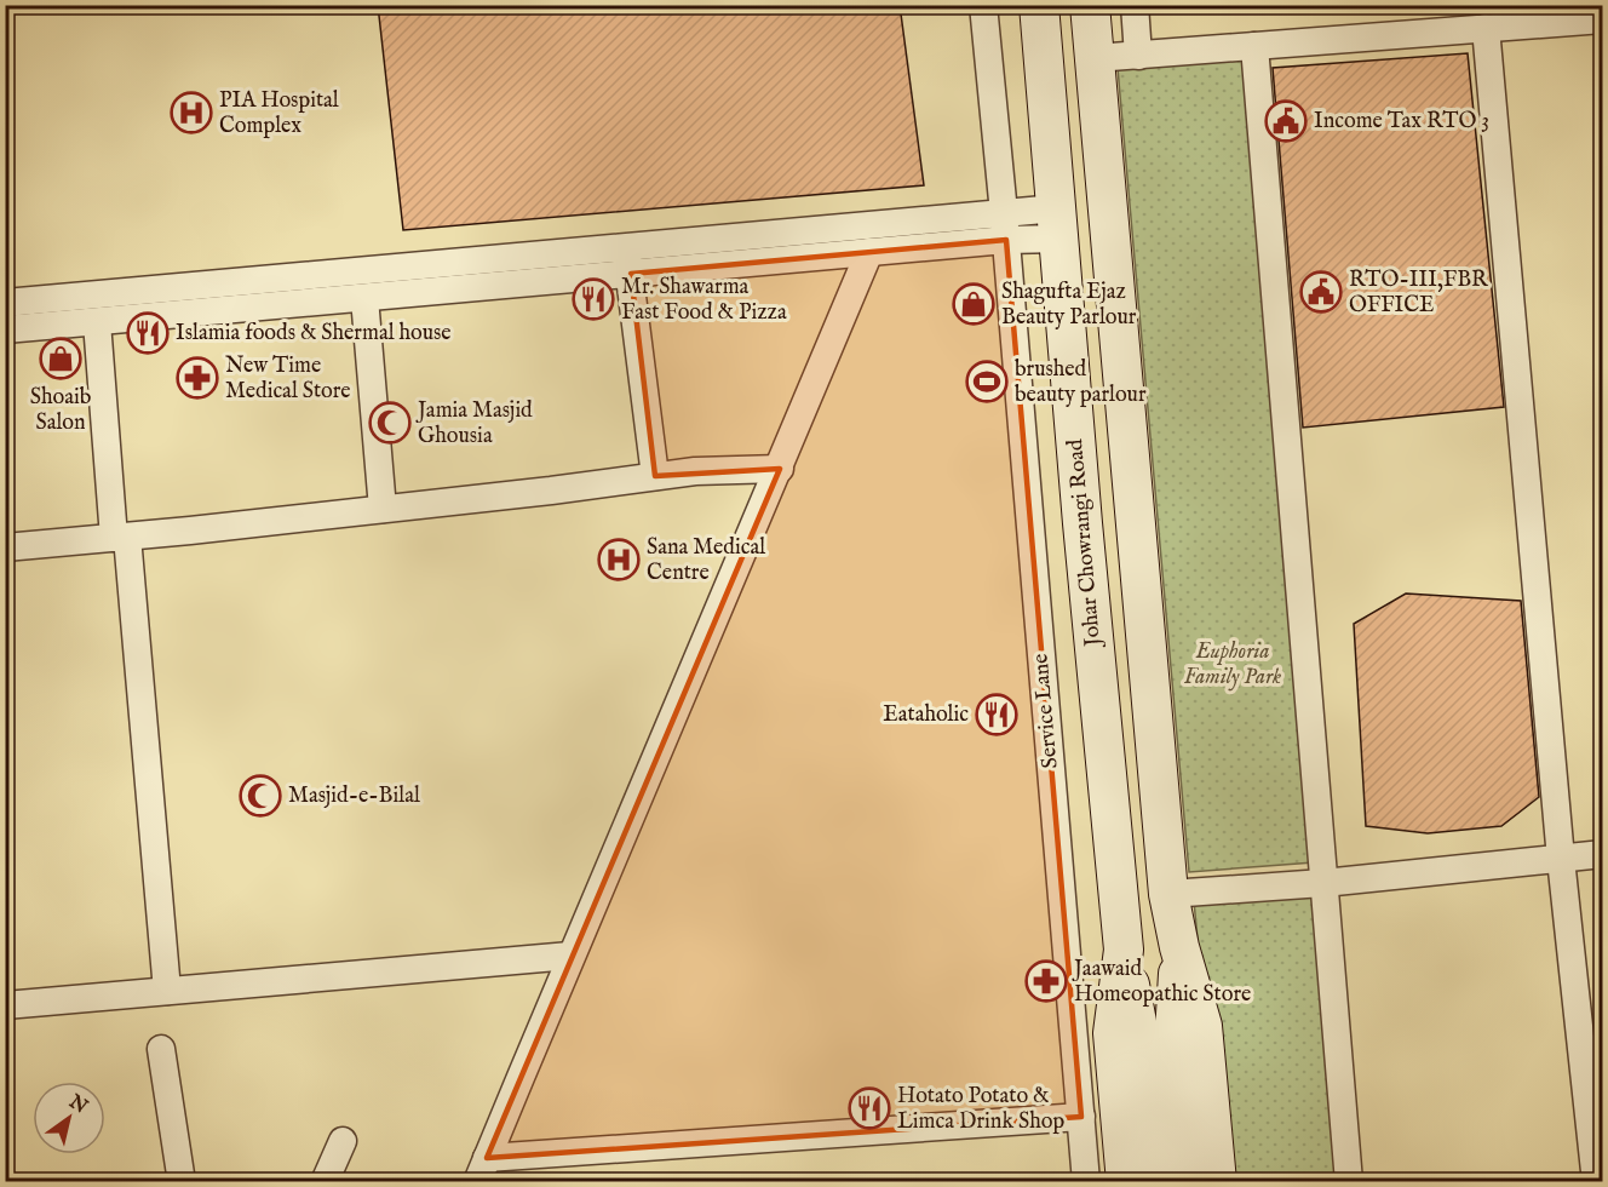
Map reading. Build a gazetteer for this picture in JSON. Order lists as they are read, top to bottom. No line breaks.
{"streets":{"main road":["Johar Chowrangi Road"],"street":["Service Lane"]},"parks":["Euphoria Family Park"],"places":{"hospital":["PIA Hospital Complex","Sana Medical Centre"],"public building":["Income Tax RTO 3","RTO-III,FBR OFFICE"],"restaurant":["Mr. Shawarma Fast Food & Pizza","Islamia foods & Shermal house","Eataholic","Hotato Potato & Limca Drink Shop"],"shop":["Shagufta Ejaz Beauty Parlour","Shoaib Salon"],"pharmacy":["New Time Medical Store","Jaawaid Homeopathic Store"],"sports":["brushed beauty parlour"],"mosque":["Jamia Masjid Ghousia","Masjid-e-Bilal"]},"north":"top right"}
